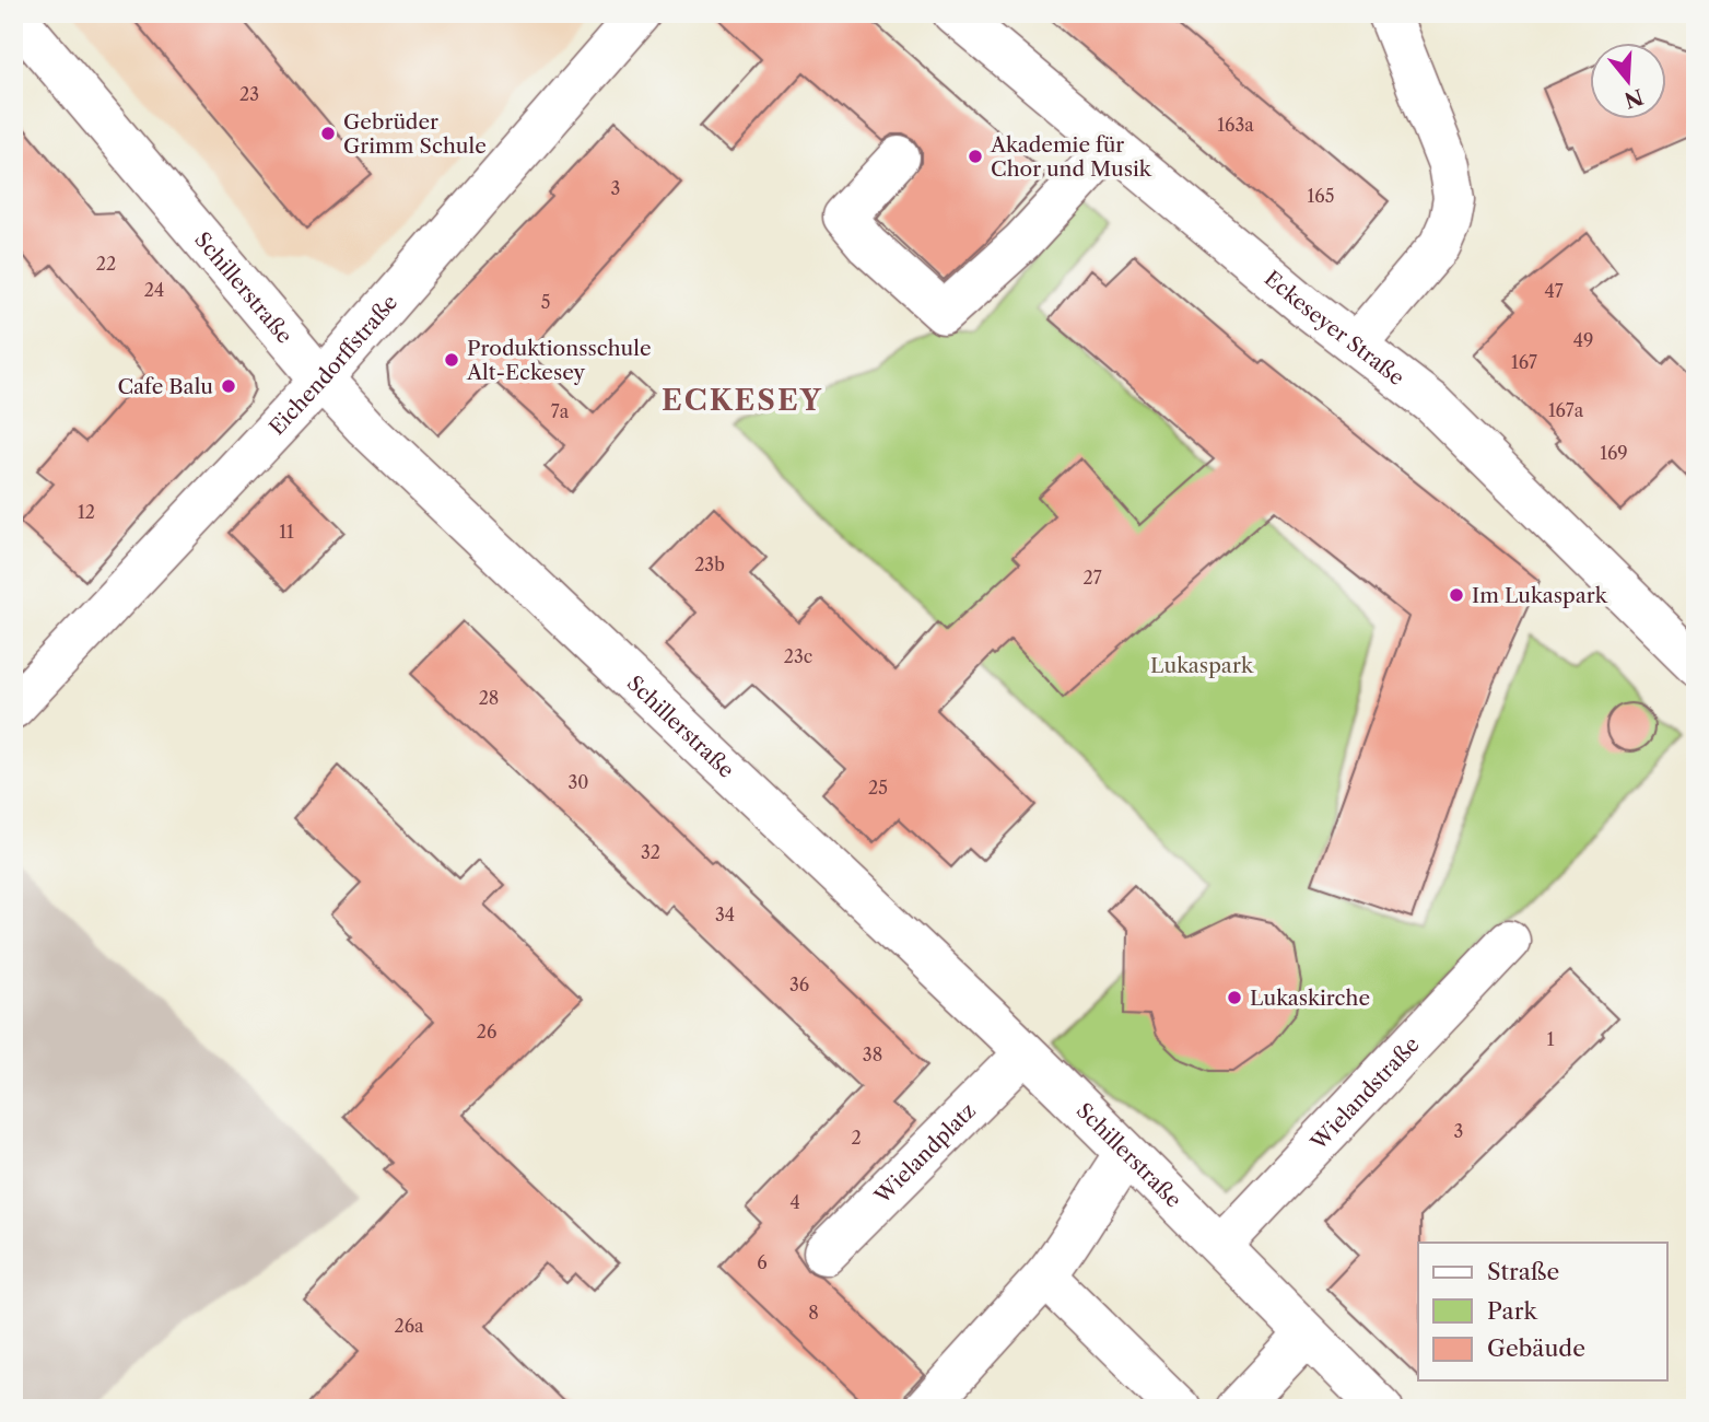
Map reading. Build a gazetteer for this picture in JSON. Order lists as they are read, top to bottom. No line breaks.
{"streets":{"street":["Schillerstraße","Eckeseyer Straße","Eichendorffstraße","Wielandstraße","Wielandplatz"]},"crossings":[["Schillerstraße","Eichendorffstraße"],["Schillerstraße","Wielandstraße"],["Schillerstraße","Wielandplatz"]],"districts":["ECKESEY"],"parks":["Lukaspark"],"places":["Gebrüder Grimm Schule","Akademie für Chor und Musik","Produktionsschule Alt-Eckesey","Cafe Balu","Im Lukaspark","Lukaskirche"],"house_numbers":["23","163a","3","165","22","24","47","5","49","167","167a","7a","169","12","11","23b","27","23c","28","30","25","32","34","36","26","1","38","3","2","4","6","8","26a"],"legend":["Straße","Park","Gebäude"],"north":"bottom"}
